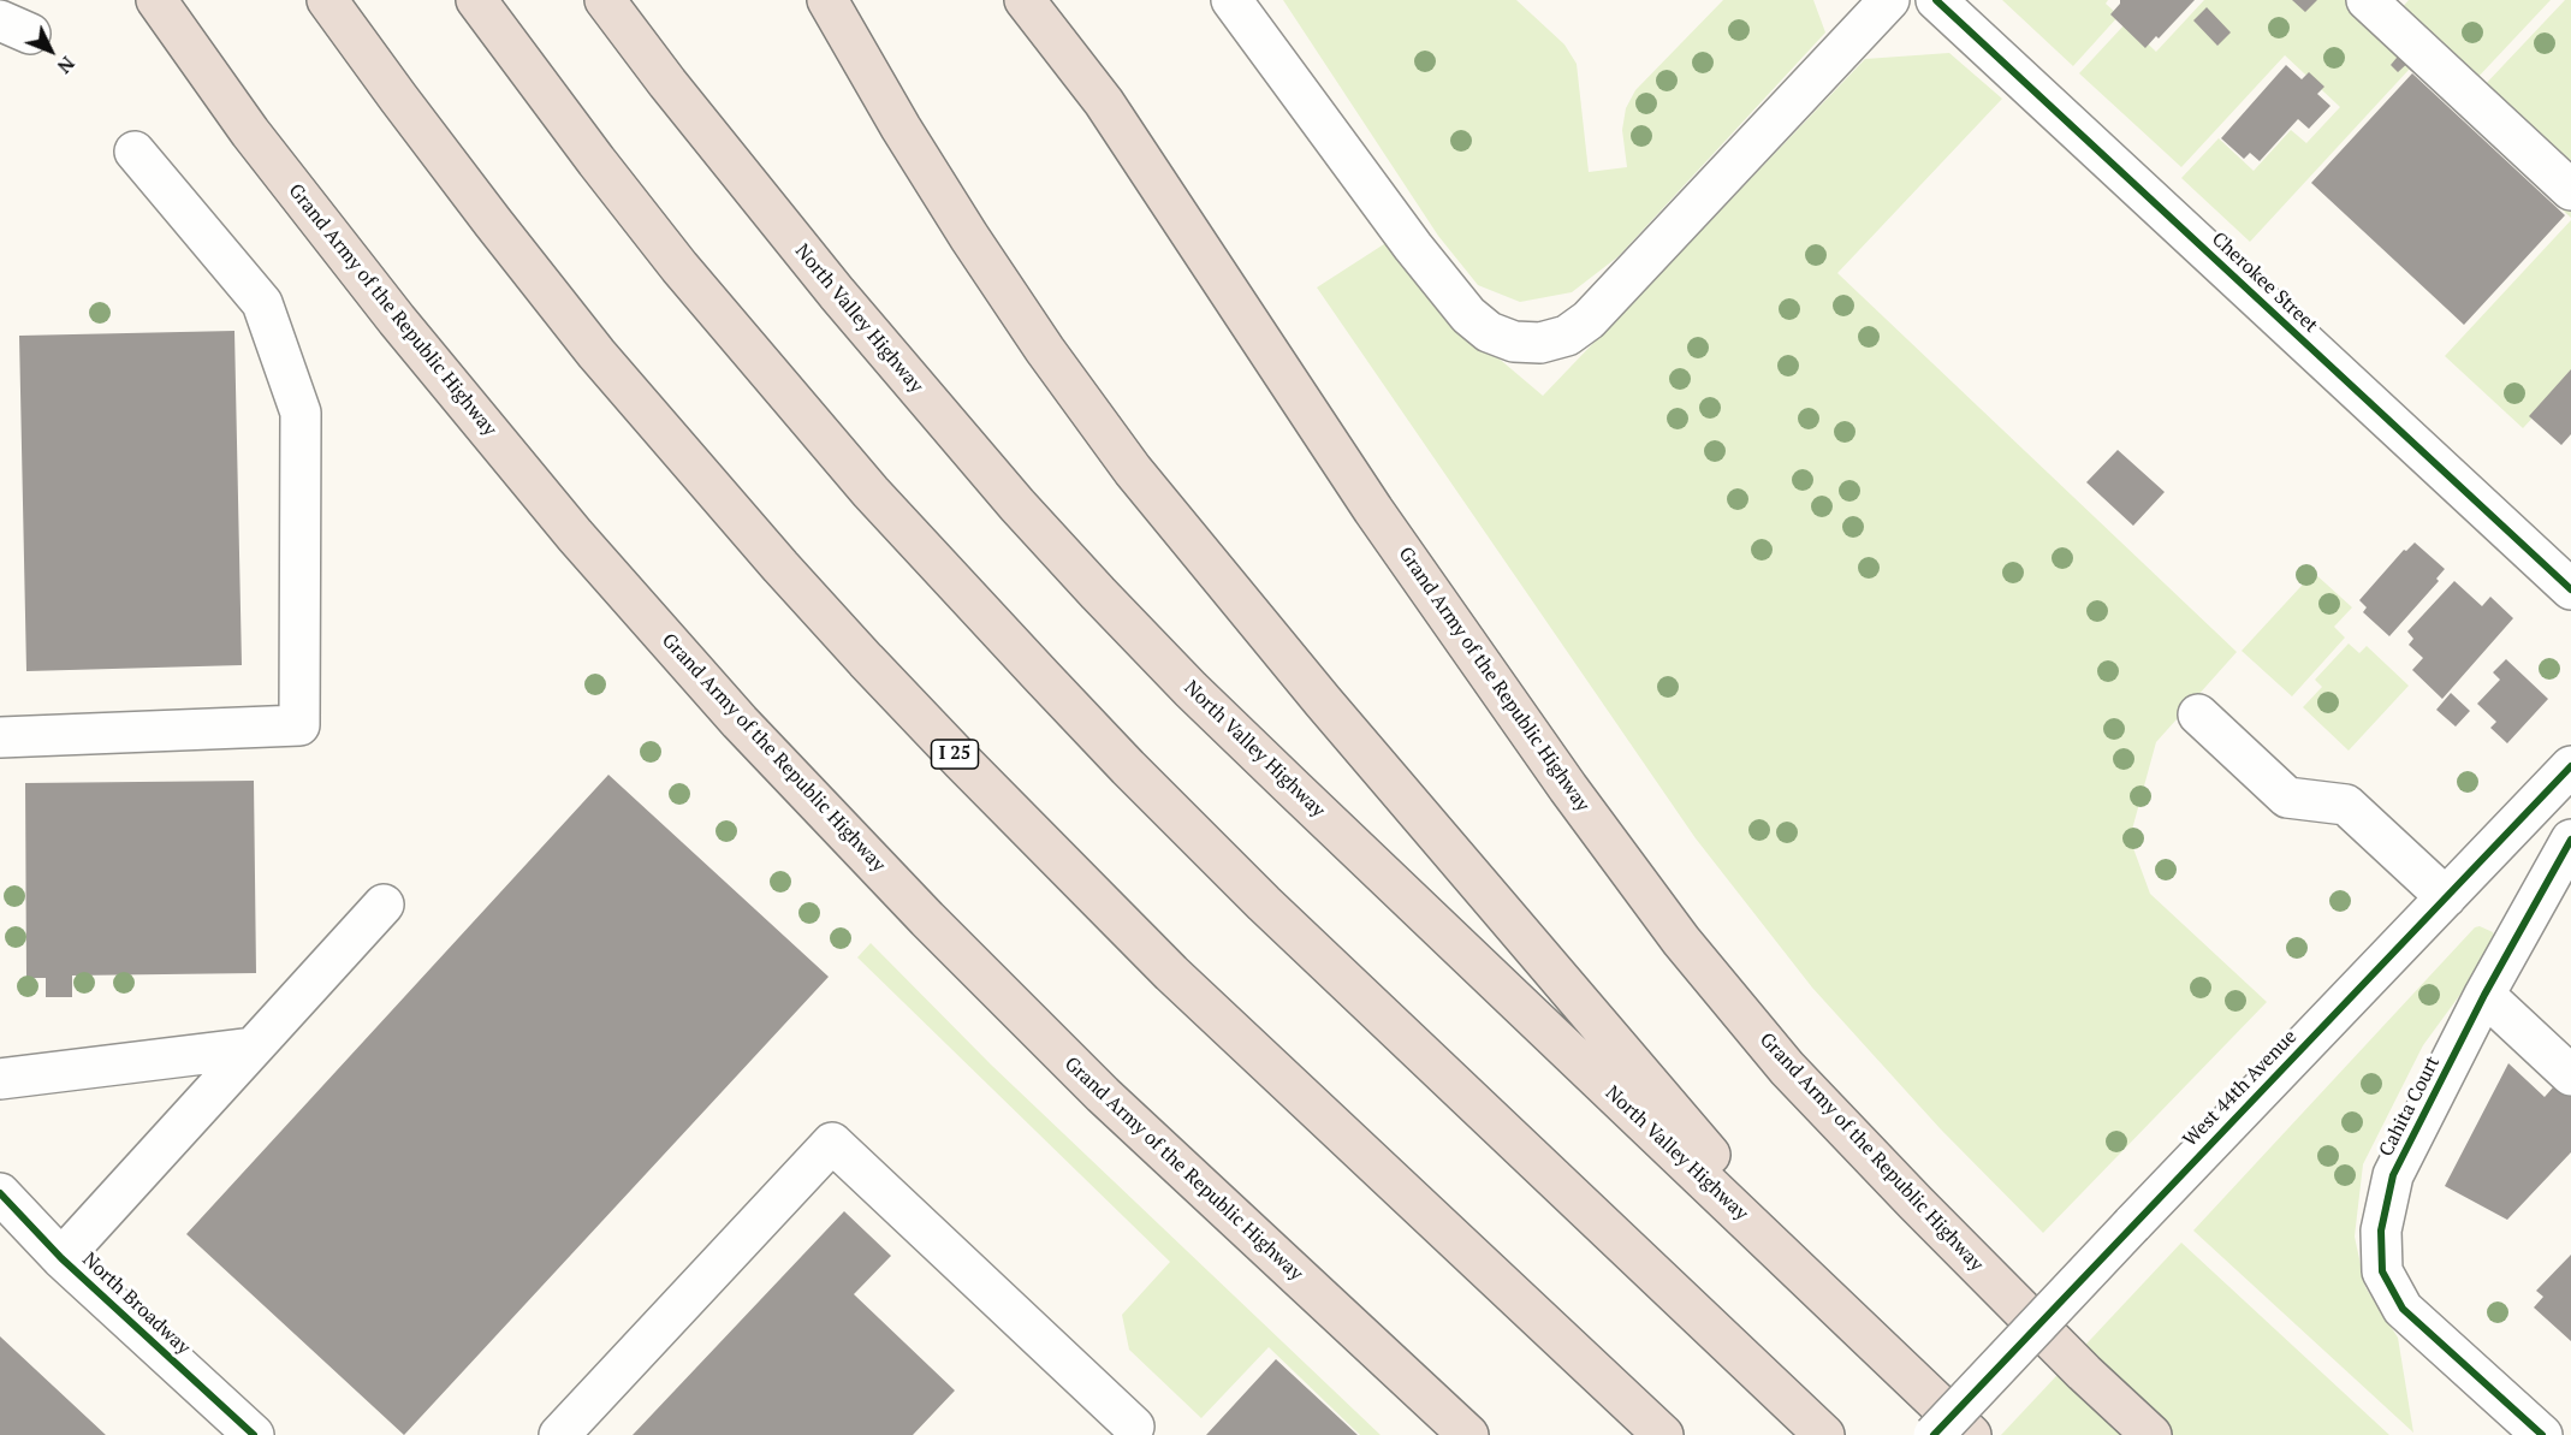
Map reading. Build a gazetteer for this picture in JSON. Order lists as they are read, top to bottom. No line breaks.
{"streets":{"highway":["Grand Army of the Republic Highway","North Valley Highway","I 25"],"street":["Cherokee Street","West 44th Avenue","Cahita Court","North Broadway"]},"north":"bottom right"}
